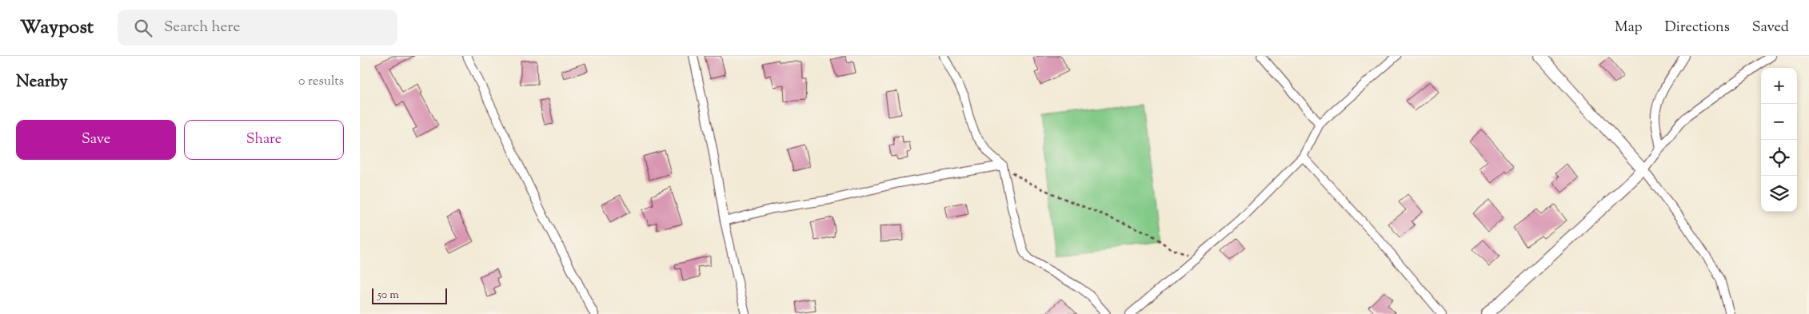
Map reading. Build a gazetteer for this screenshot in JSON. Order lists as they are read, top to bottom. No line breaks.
{"scale_bar":"50 m","page":{"header":"Waypost","search":"Search here","nav":["Map","Directions","Saved"],"heading":["Nearby","0 results"],"map_buttons":["+","−"],"buttons":["Save","Share"],"scale":"50 m"}}
